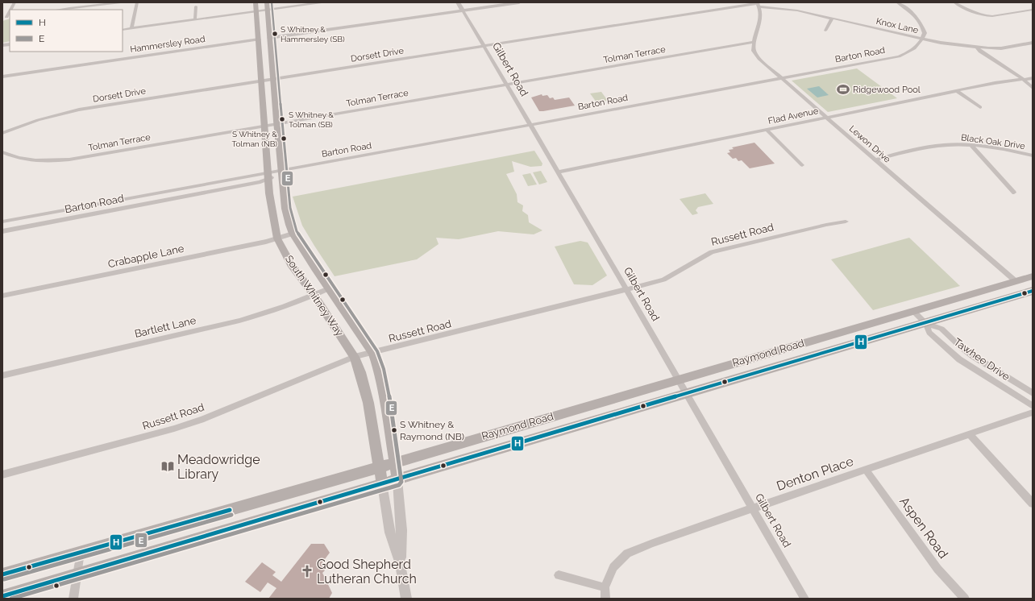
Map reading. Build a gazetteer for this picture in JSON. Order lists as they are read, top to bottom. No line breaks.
{"streets":{"main road":["South Whitney Way","Raymond Road"],"street":["Knox Lane","Hammersley Road","Dorsett Drive","Tolman Terrace","Barton Road","Gilbert Road","Flad Avenue","Black Oak Drive","Lewon Drive","Russett Road","Crabapple Lane","Bartlett Lane","Tawhee Drive","Denton Place","Aspen Road"]},"crossings":[["Knox Lane","Dorsett Drive"],["Knox Lane","Barton Road"],["Knox Lane","Lewon Drive"],["Hammersley Road","South Whitney Way"],["Dorsett Drive","Gilbert Road"],["Dorsett Drive","Lewon Drive"],["Dorsett Drive","South Whitney Way"],["Tolman Terrace","Gilbert Road"],["Tolman Terrace","Lewon Drive"],["Tolman Terrace","South Whitney Way"],["Barton Road","Gilbert Road"],["Barton Road","Lewon Drive"],["Barton Road","South Whitney Way"],["Gilbert Road","Flad Avenue"],["Gilbert Road","Russett Road"],["Gilbert Road","Raymond Road"],["Gilbert Road","Denton Place"],["Flad Avenue","Lewon Drive"],["Black Oak Drive","Lewon Drive"],["Lewon Drive","Raymond Road"],["Russett Road","South Whitney Way"],["Crabapple Lane","South Whitney Way"],["South Whitney Way","Bartlett Lane"],["South Whitney Way","Raymond Road"],["Raymond Road","Tawhee Drive"],["Denton Place","Aspen Road"]],"places":{"other":["S Whitney & Hammersley (SB)","S Whitney & Tolman (SB)","S Whitney & Tolman (NB)","S Whitney & Raymond (NB)"],"sports":["Ridgewood Pool"],"library":["Meadowridge Library"],"church":["Good Shepherd Lutheran Church"]},"lines":["transit line E","transit line H"],"legend":["H","E"]}
